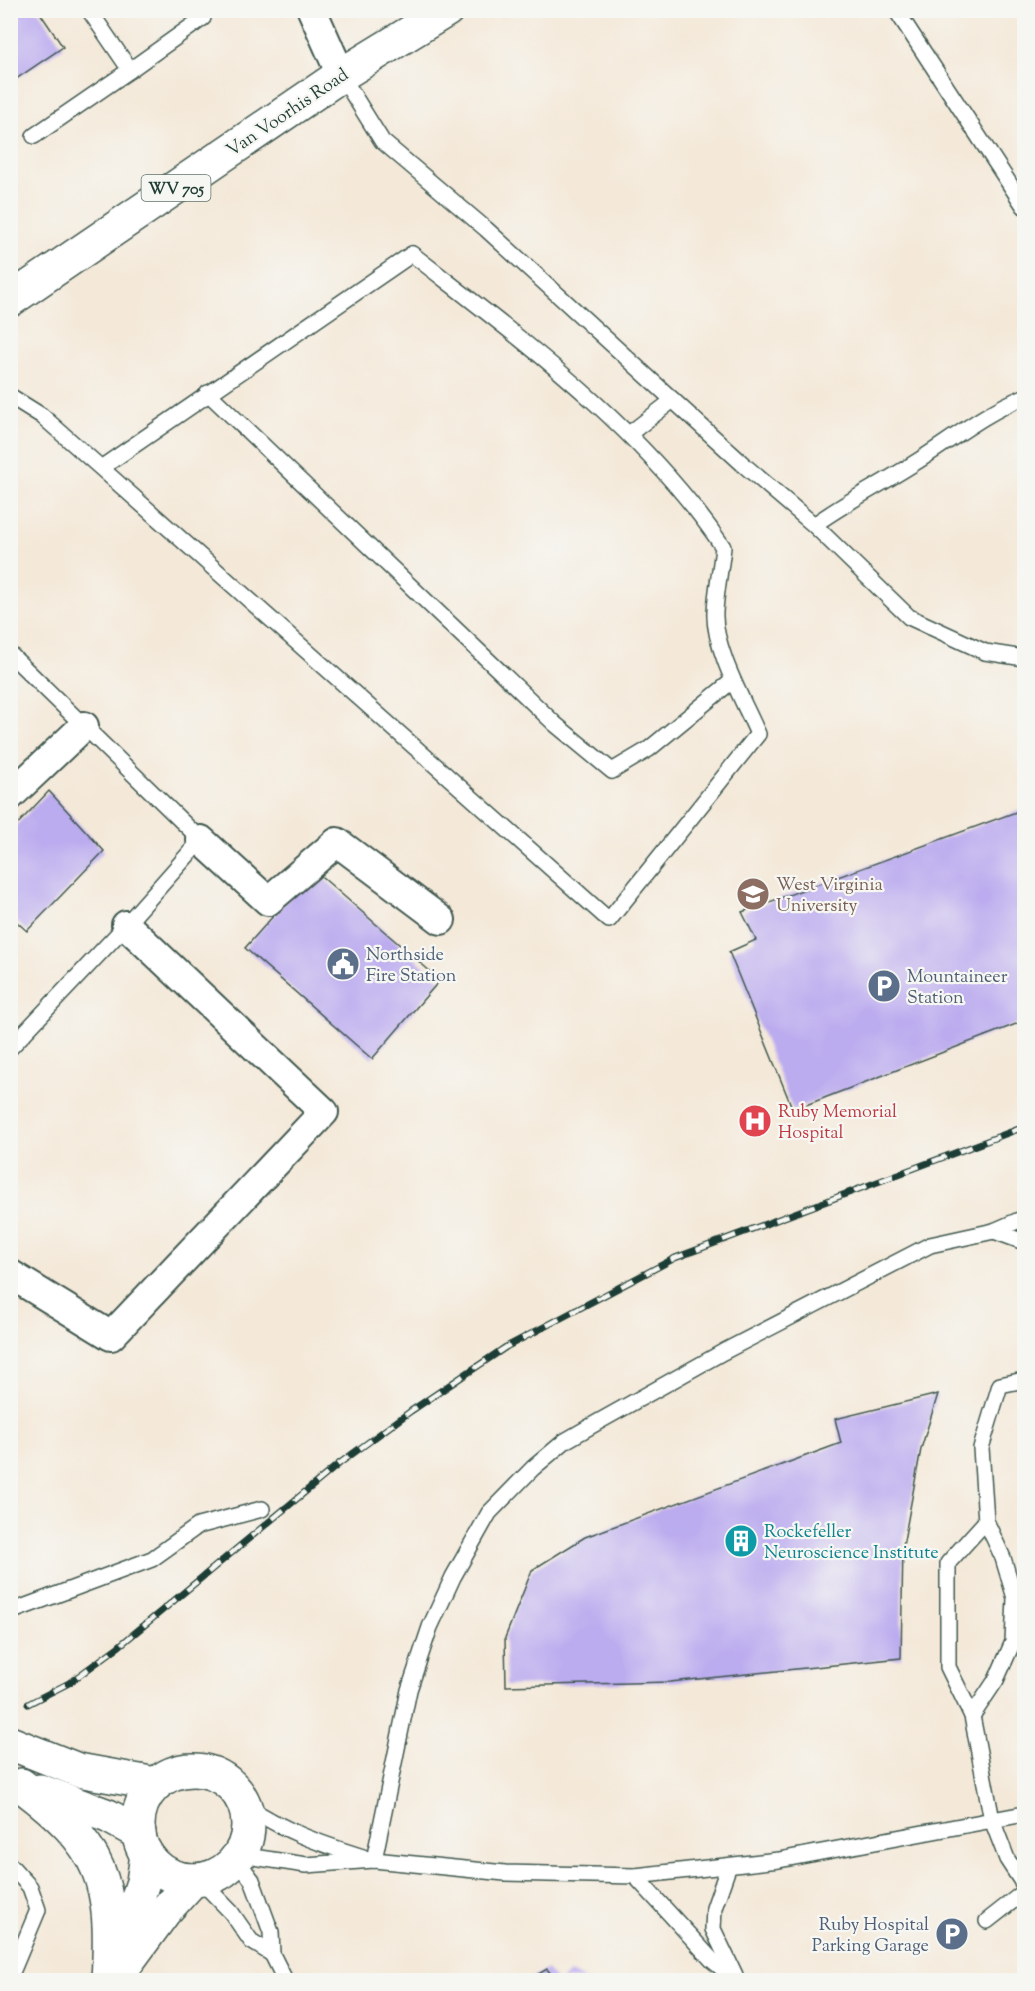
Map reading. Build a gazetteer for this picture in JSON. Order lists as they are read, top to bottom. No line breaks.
{"streets":{"street":["Van Voorhis Road","WV 705"]},"places":{"school or university":["West Virginia University"],"public building":["Northside Fire Station"],"parking":["Mountaineer Station","Ruby Hospital Parking Garage"],"hospital":["Ruby Memorial Hospital"],"building":["Rockefeller Neuroscience Institute"]}}
